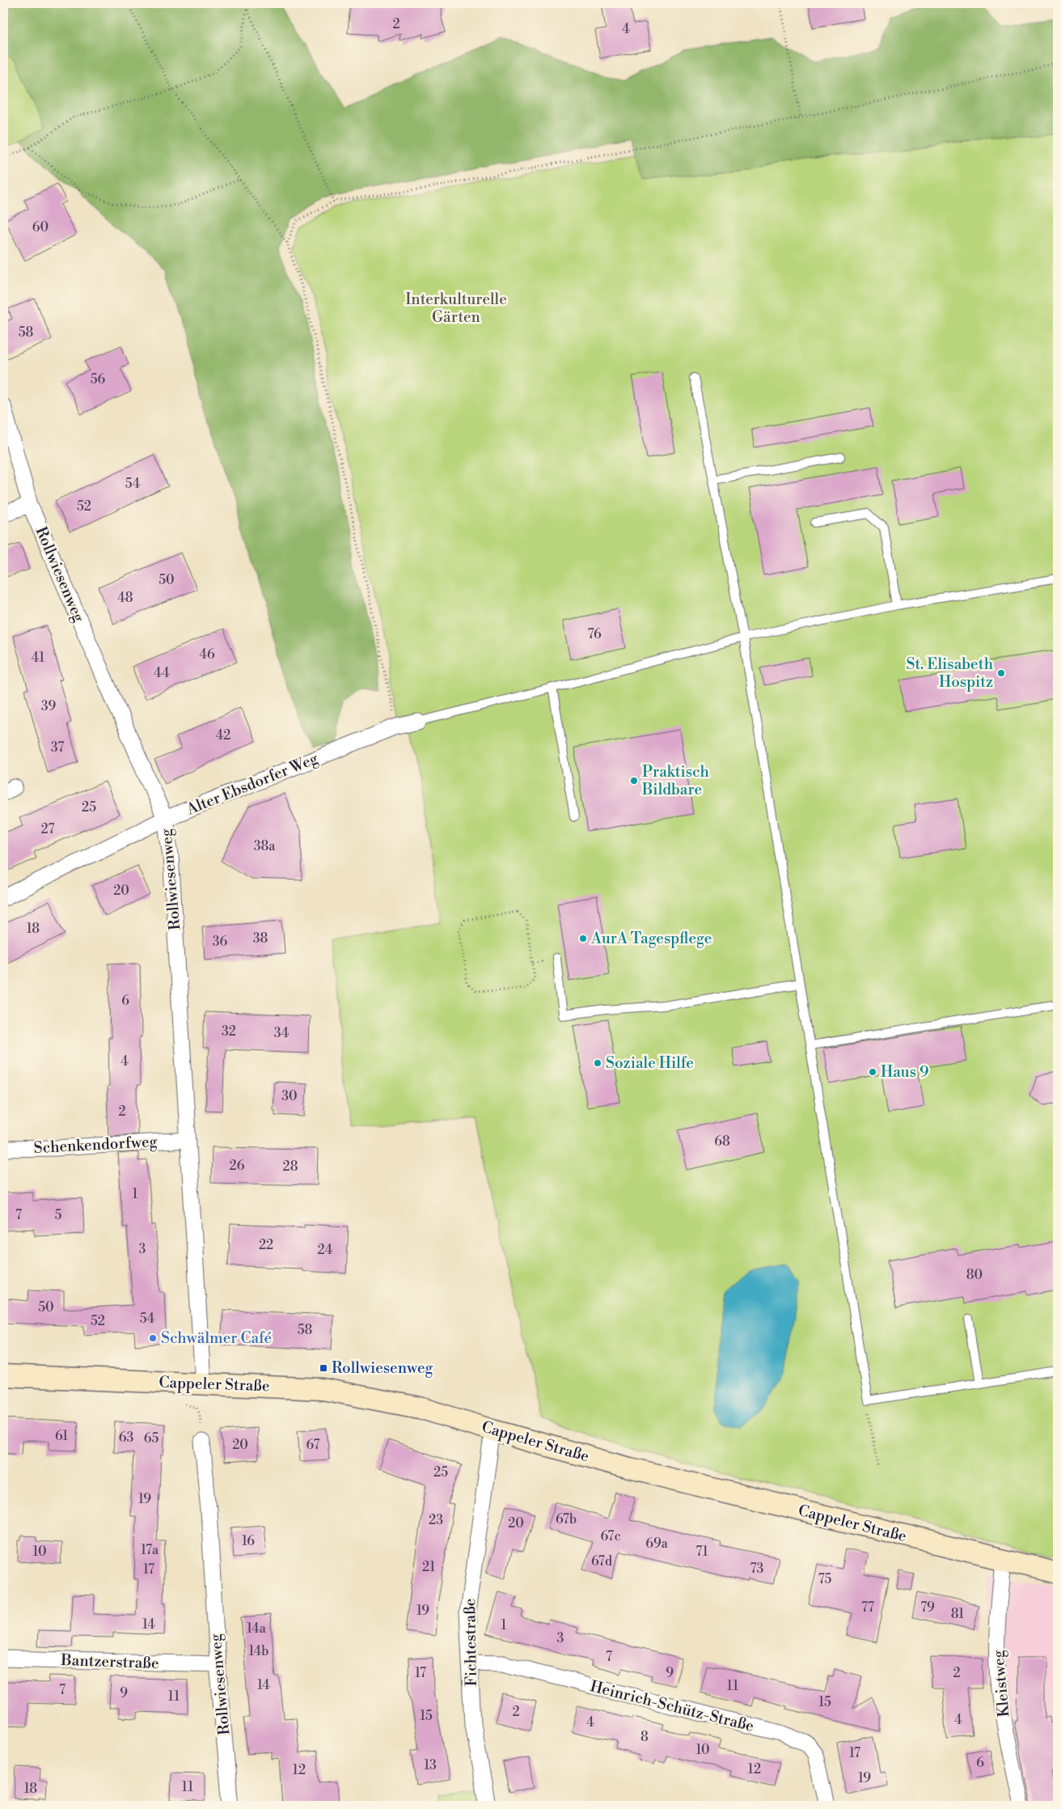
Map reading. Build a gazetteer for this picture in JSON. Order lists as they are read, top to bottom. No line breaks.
{"streets":{"main road":["Cappeler Straße"],"street":["Rollwiesenweg","Alter Ebsdorfer Weg","Schenkendorfweg","Fichtestraße","Bantzerstraße","Kleistweg","Heinrich-Schütz-Straße"]},"crossings":[["Rollwiesenweg","Alter Ebsdorfer Weg"],["Rollwiesenweg","Schenkendorfweg"],["Rollwiesenweg","Cappeler Straße"],["Rollwiesenweg","Bantzerstraße"],["Cappeler Straße","Fichtestraße"],["Cappeler Straße","Kleistweg"],["Fichtestraße","Heinrich-Schütz-Straße"]],"parks":["Interkulturelle Gärten"],"places":{"other":["St. Elisabeth Hospitz","Praktisch Bildbare","AurA Tagespflege","Soziale Hilfe","Haus 9","Schwälmer Café"],"transit":["Rollwiesenweg"]},"house_numbers":["2","4","60","58","56","54","52","50","48","76","46","41","44","39","42","37","25","27","38a","20","18","38","36","6","32","34","4","30","2","68","26","28","1","7","5","22","3","24","80","50","54","52","58","61","63","65","20","67","25","19","67b","23","20","67c","16","69a","17a","10","71","67d","21","73","17","75","77","79","19","81","14","1","14a","3","14b","7","17","9","2","14","11","7","9","11","15","2","15","4","4","8","10","17","6","13","12","12","19","11","18"]}
